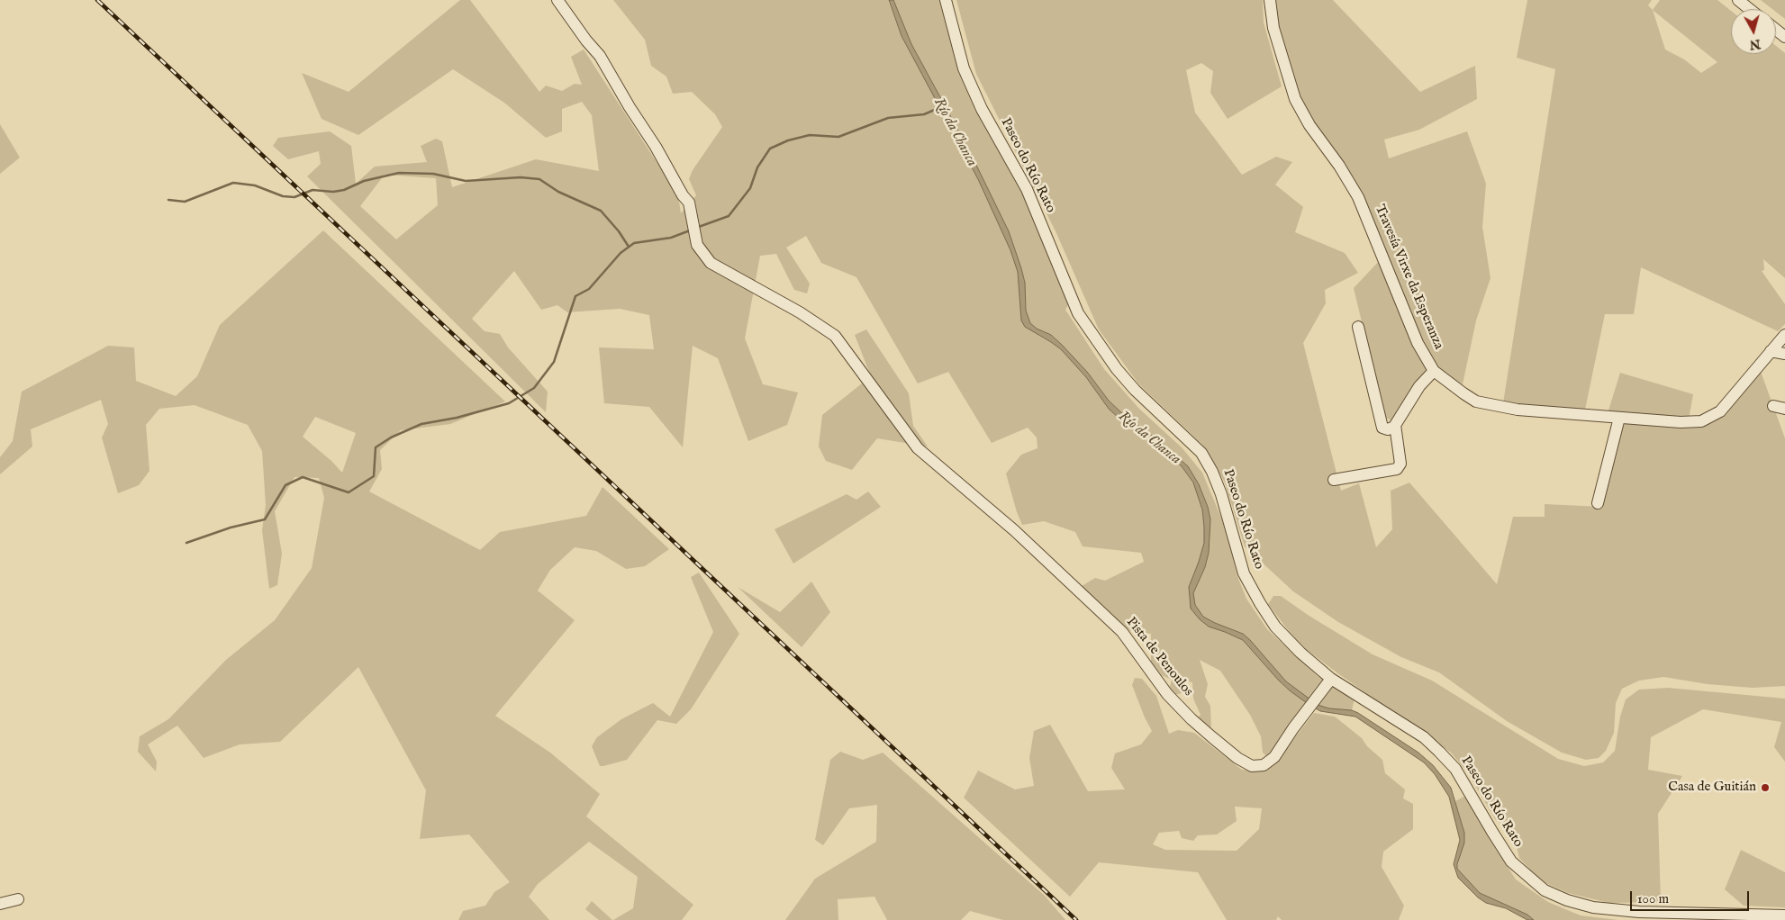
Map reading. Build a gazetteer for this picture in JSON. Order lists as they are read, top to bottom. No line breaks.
{"streets":{"street":["Paseo do Río Rato","Travesía Virxe da Esperanza","Pista de Penoulos"]},"crossings":[["Paseo do Río Rato","Pista de Penoulos"]],"water":["Río da Chanca"],"places":["Casa de Guitián"],"scale_bar":"100 m","north":"bottom"}
